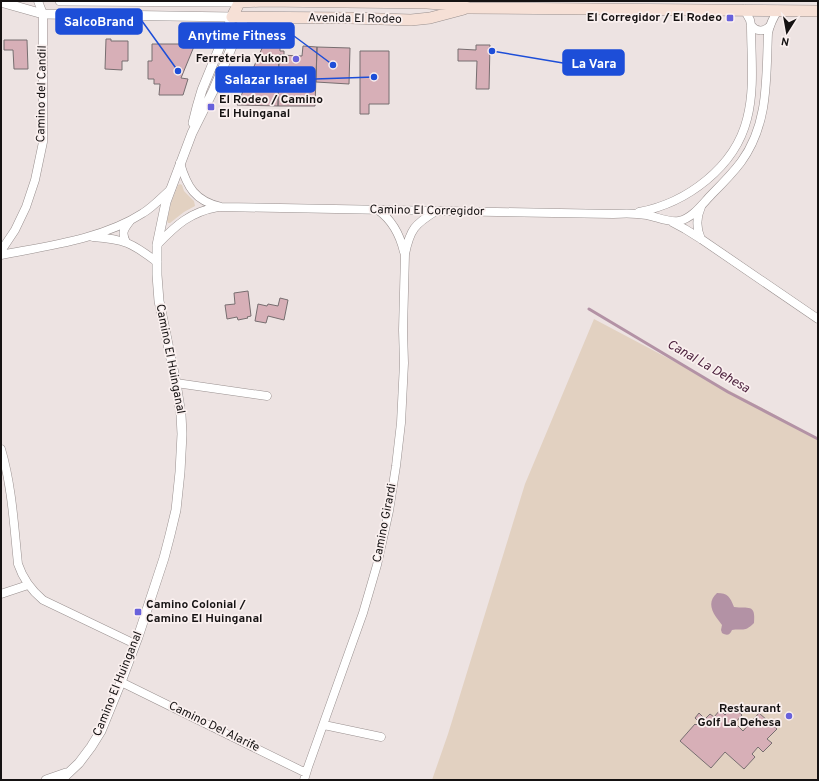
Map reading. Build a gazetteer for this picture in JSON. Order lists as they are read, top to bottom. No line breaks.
{"streets":{"main road":["Avenida El Rodeo"],"street":["Camino del Candil","Camino El Corregidor","Camino El Huinganal","Camino Girardi","Camino Del Alarife"]},"crossings":[["Avenida El Rodeo","Camino del Candil"],["Avenida El Rodeo","Camino El Corregidor"],["Avenida El Rodeo","Camino El Huinganal"],["Camino El Corregidor","Camino El Huinganal"],["Camino El Corregidor","Camino Girardi"],["Camino El Huinganal","Camino Del Alarife"],["Camino Girardi","Camino Del Alarife"]],"water":["Canal La Dehesa"],"places":{"transit":["El Corregidor / El Rodeo","El Rodeo / Camino El Huinganal","Camino Colonial / Camino El Huinganal"],"other":["La Vara","Ferreteria Yukon","Anytime Fitness","SalcoBrand","Salazar Israel","Restaurant Golf La Dehesa"]},"north":"bottom"}
